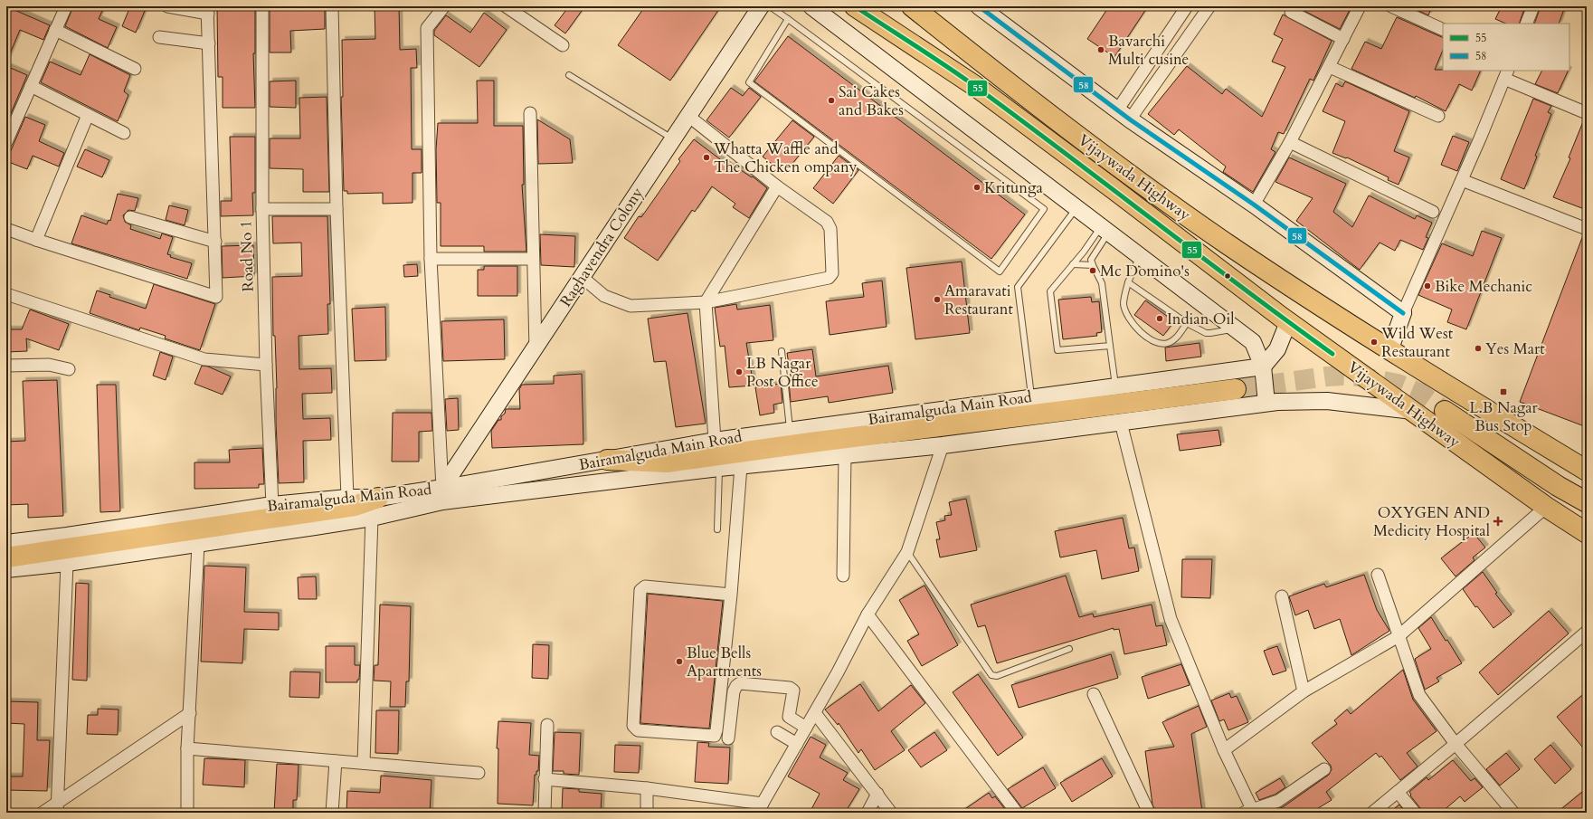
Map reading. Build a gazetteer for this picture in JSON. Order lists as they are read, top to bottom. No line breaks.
{"streets":{"highway":["Vijaywada Highway"],"main road":["Raghavendra Colony","Bairamalguda Main Road"],"street":["Road No 1"]},"crossings":[["Raghavendra Colony","Bairamalguda Main Road"],["Road No 1","Bairamalguda Main Road"]],"places":{"other":["Bavarchi Multi cusine","Sai Cakes and Bakes","Whatta Waffle and The Chicken ompany","Kritunga","Mc Domino's","Bike Mechanic","Amaravati Restaurant","Indian Oil","Wild West Restaurant","Yes Mart","LB Nagar Post Office","Blue Bells Apartments"],"transit":["L.B Nagar Bus Stop"],"health":["OXYGEN AND Medicity Hospital"]},"lines":["transit line 55","transit line 58"],"legend":["55","58"]}
